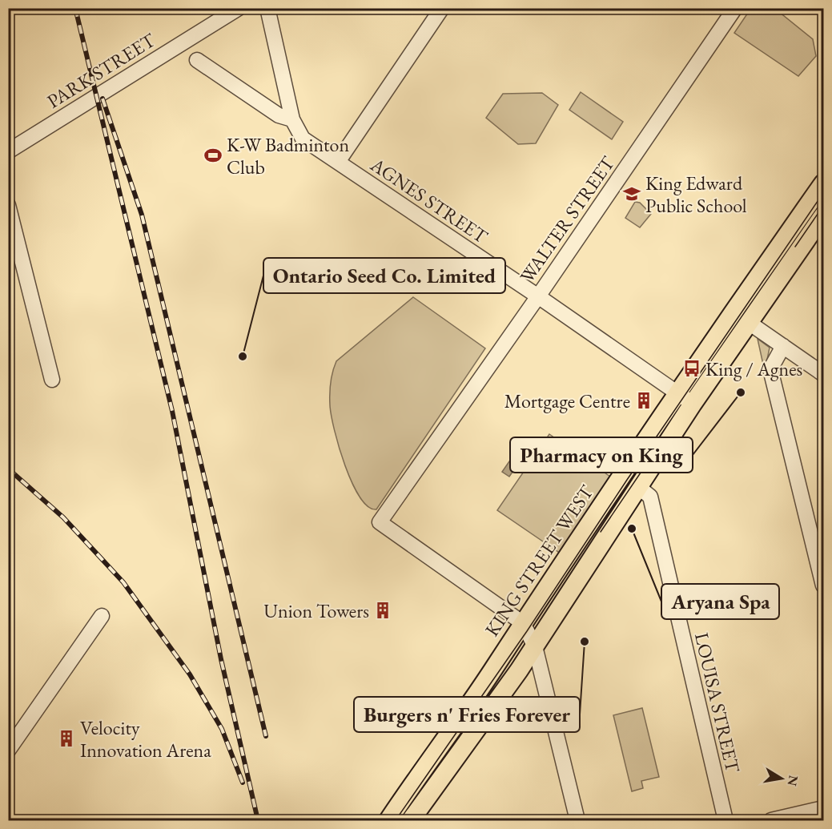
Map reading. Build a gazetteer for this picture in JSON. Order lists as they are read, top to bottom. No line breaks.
{"streets":{"main road":["KING STREET WEST"],"street":["PARK STREET","AGNES STREET","WALTER STREET","LOUISA STREET"]},"crossings":[["AGNES STREET","WALTER STREET"],["AGNES STREET","KING STREET WEST"],["WALTER STREET","KING STREET WEST"],["KING STREET WEST","LOUISA STREET"]],"places":{"sports":["K-W Badminton Club"],"school or university":["King Edward Public School"],"other":["Ontario Seed Co. Limited","Pharmacy on King","Aryana Spa","Burgers n' Fries Forever"],"bus stop":["King / Agnes"],"building":["Mortgage Centre","Union Towers","Velocity Innovation Arena"]},"north":"right"}
